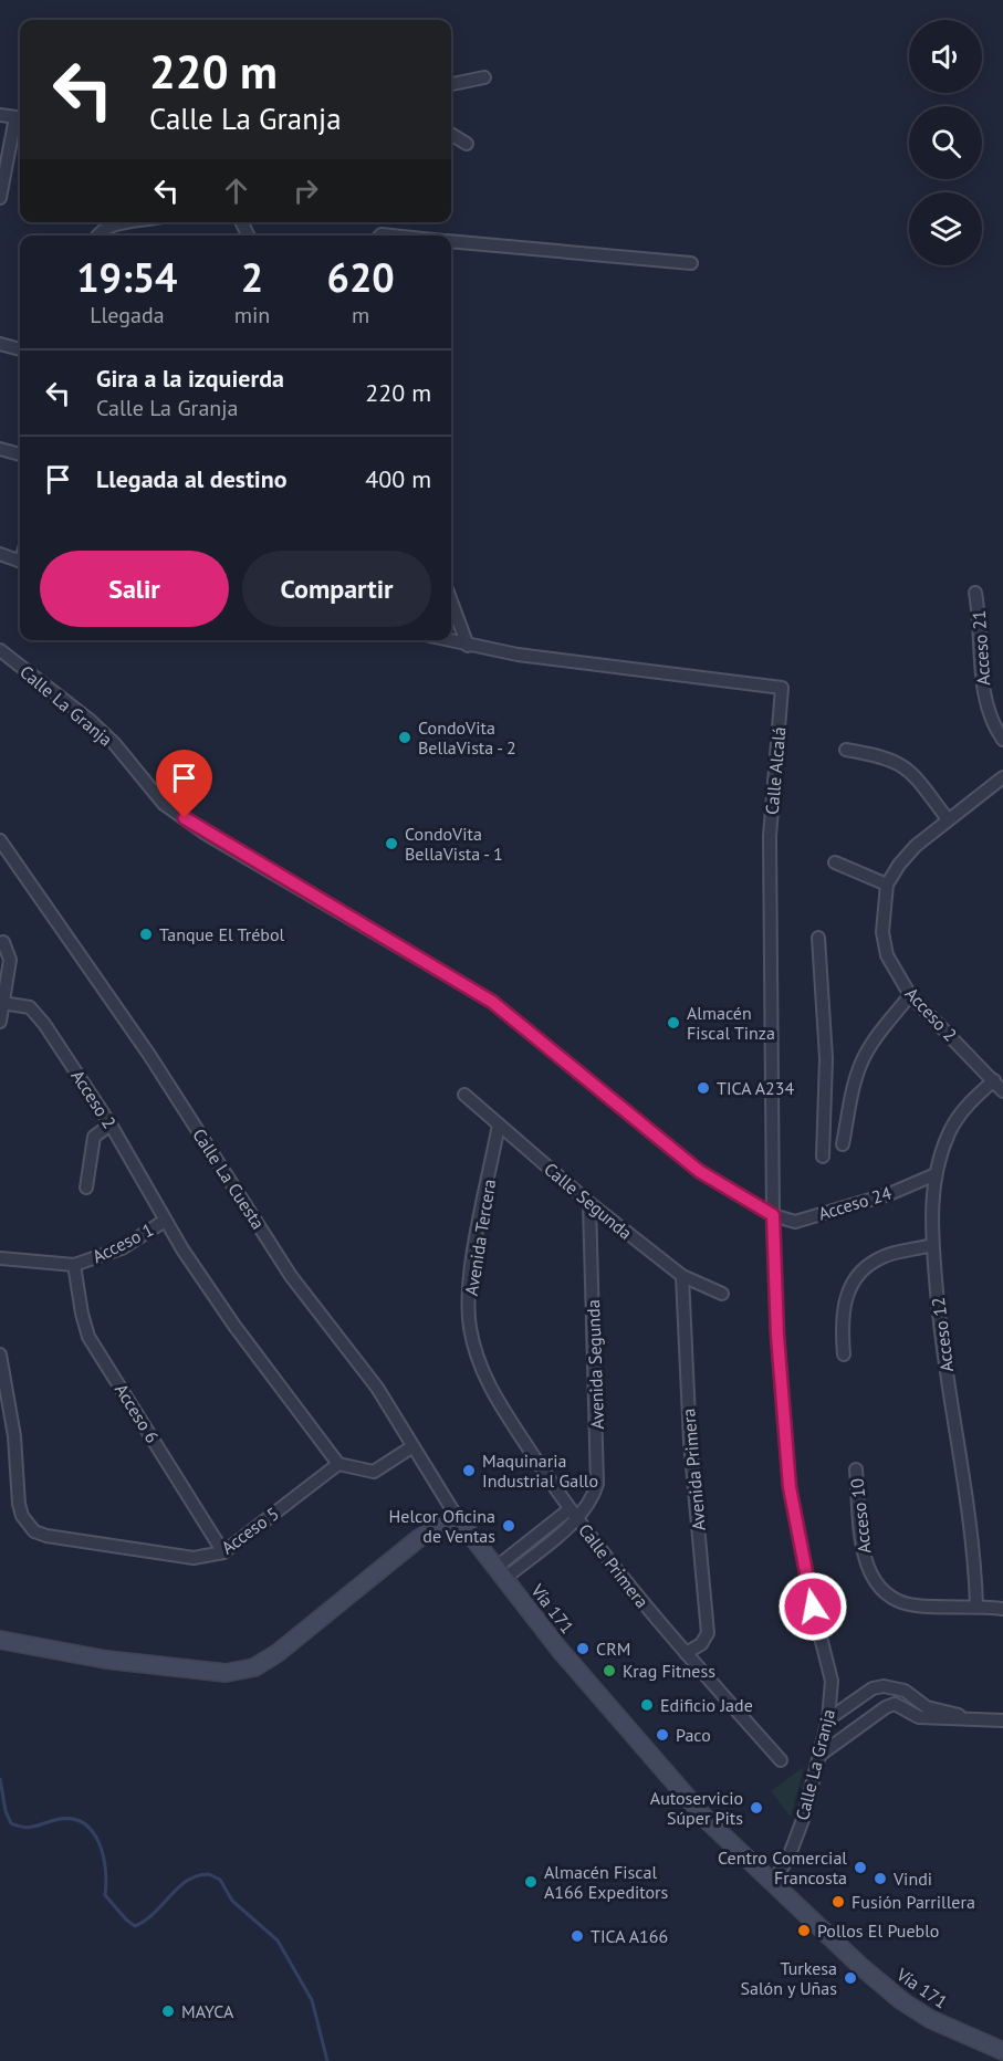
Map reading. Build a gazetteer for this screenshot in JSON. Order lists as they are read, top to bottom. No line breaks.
{"streets":{"main road":["Vía 171"],"street":["Acceso 21","Calle La Granja","Calle Alcalá","Acceso 2","Calle La Cuesta","Calle Segunda","Acceso 24","Avenida Tercera","Acceso 1","Acceso 12","Avenida Segunda","Acceso 6","Avenida Primera","Acceso 10","Acceso 5","Calle Primera"]},"crossings":[["Calle La Granja","Calle Alcalá"],["Calle La Granja","Acceso 24"],["Calle La Granja","Vía 171"],["Calle Alcalá","Acceso 24"],["Acceso 2","Acceso 1"],["Acceso 2","Acceso 12"],["Calle La Cuesta","Vía 171"],["Calle Segunda","Avenida Tercera"],["Calle Segunda","Avenida Segunda"],["Calle Segunda","Avenida Primera"],["Acceso 24","Acceso 12"],["Avenida Tercera","Calle Primera"],["Acceso 1","Acceso 6"],["Acceso 12","Acceso 10"],["Avenida Segunda","Calle Primera"],["Avenida Segunda","Vía 171"],["Acceso 6","Acceso 5"],["Avenida Primera","Calle Primera"]],"places":["CondoVita BellaVista - 2","CondoVita BellaVista - 1","Tanque El Trébol","Almacén Fiscal Tinza","TICA A234","Maquinaria Industrial Gallo","Helcor Oficina de Ventas","CRM","Krag Fitness","Edificio Jade","Paco","Autoservicio Súper Pits","Centro Comercial Francosta","Vindi","Almacén Fiscal A166 Expeditors","Fusión Parrillera","Pollos El Pueblo","TICA A166","Turkesa Salón y Uñas","MAYCA"],"page":{"turn":["220 m","Calle La Granja"],"eta":["19:54","Llegada","2","min","620","m"],"list":[{"name":"Gira a la izquierda","note":"Calle La Granja","value":"220 m"},{"name":"Llegada al destino","value":"400 m"}],"buttons":["Salir","Compartir"]}}
